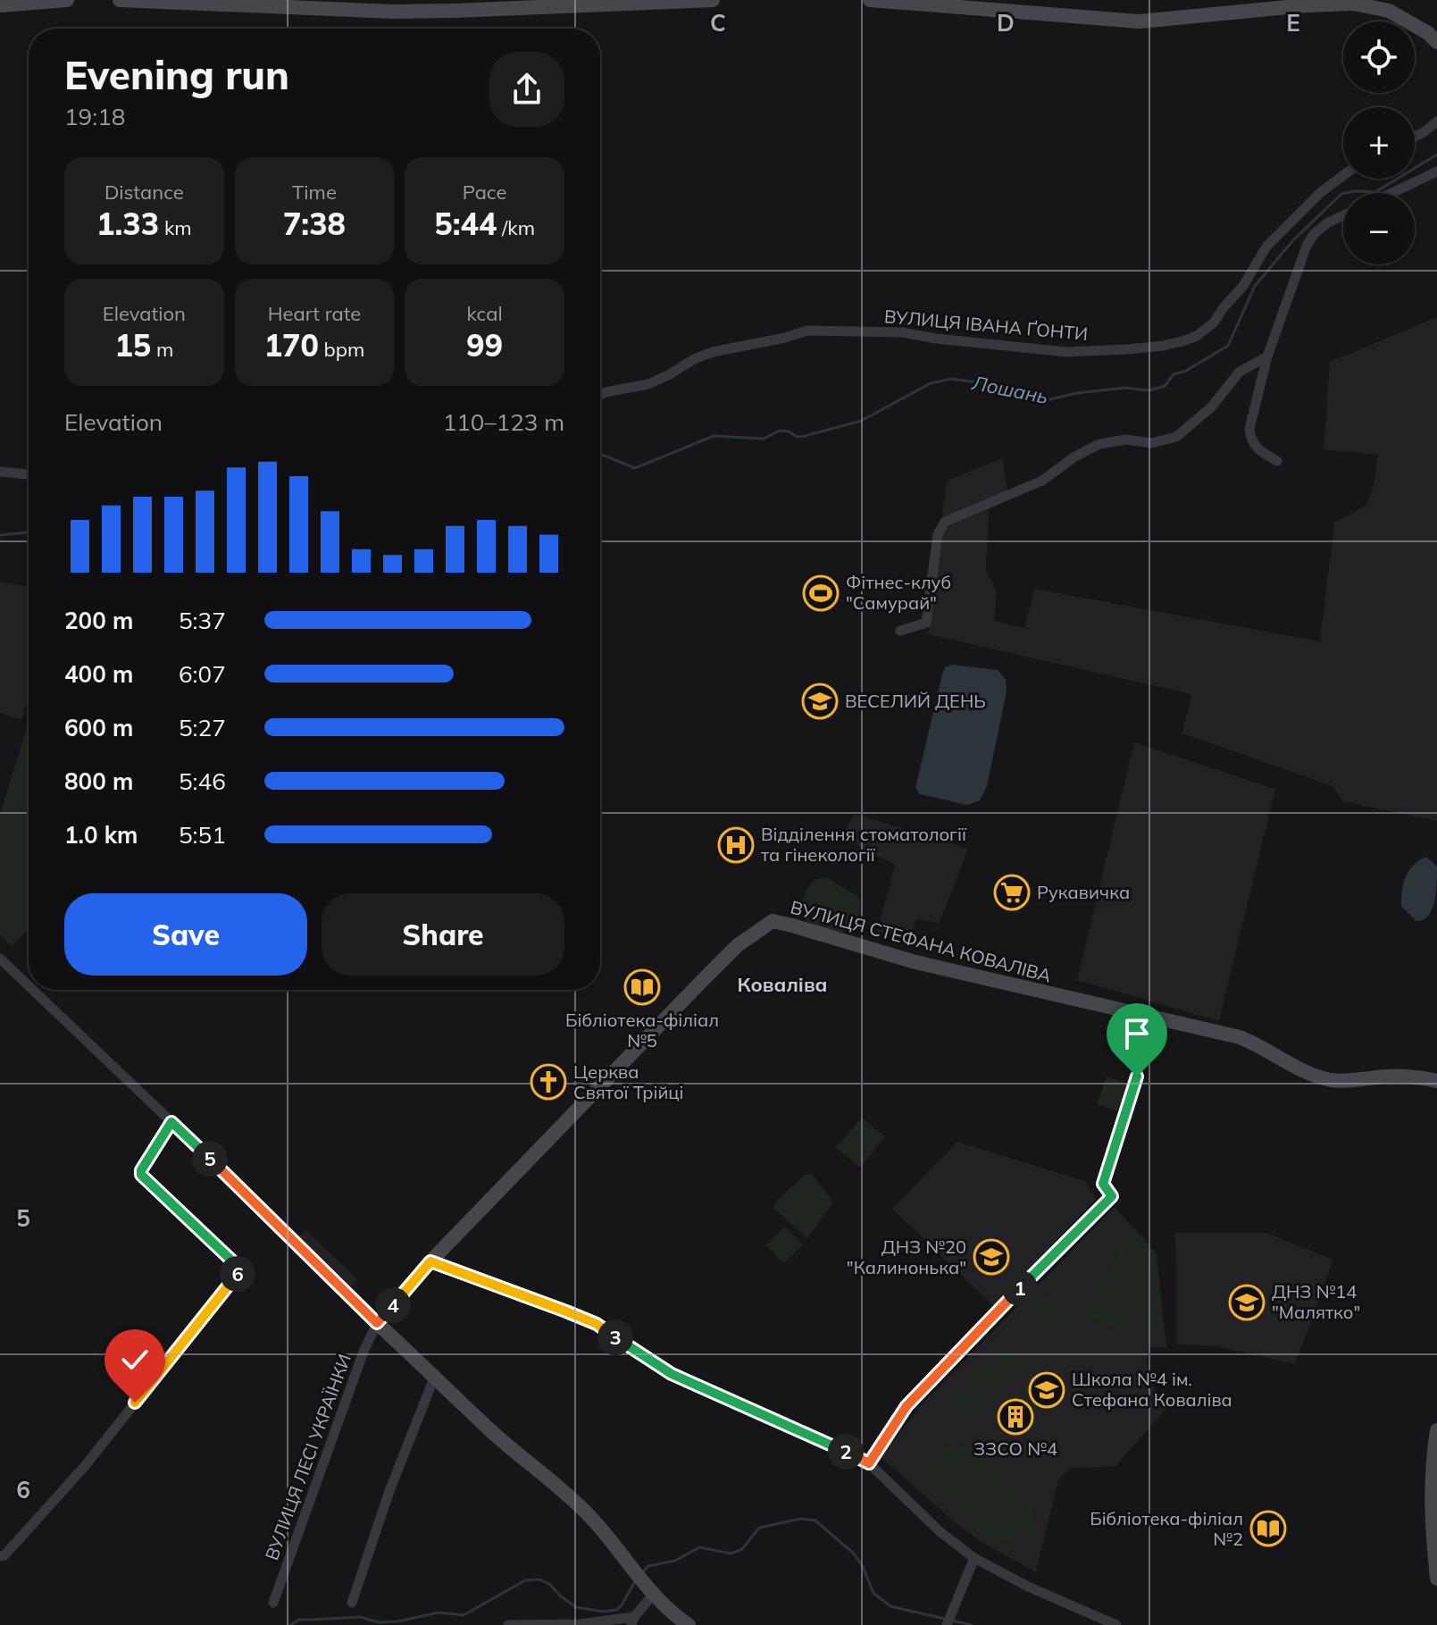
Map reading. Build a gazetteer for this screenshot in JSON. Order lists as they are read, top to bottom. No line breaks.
{"streets":{"street":["ВУЛИЦЯ ІВАНА ҐОНТИ","ВУЛИЦЯ СТЕФАНА КОВАЛІВА","ВУЛИЦЯ ЛЕСІ УКРАЇНКИ"]},"crossings":[["ВУЛИЦЯ СТЕФАНА КОВАЛІВА","ВУЛИЦЯ ЛЕСІ УКРАЇНКИ"]],"districts":["Коваліва"],"water":["Лошань"],"places":{"sports":["Фітнес-клуб \"Самурай\""],"school or university":["ВЕСЕЛИЙ ДЕНЬ","ДНЗ №20 \"Калинонька\"","ДНЗ №14 \"Малятко\"","Школа №4 ім. Стефана Коваліва"],"hospital":["Відділення стоматології та гінекології"],"supermarket":["Рукавичка"],"library":["Бібліотека-філіал №5","Бібліотека-філіал №2"],"church":["Церква Святої Трійці"],"building":["ЗЗСО №4"]},"page":{"map_buttons":["+","−"],"heading":["Evening run","19:18"],"stats":[["Distance","1.33 km"],["Time","7:38"],["Pace","5:44 /km"],["Elevation","15 m"],["Heart rate","170 bpm"],["kcal","99"]],"chart":["Elevation","110–123 m"],"list":[{"name":"200 m","note":"5:37"},{"name":"400 m","note":"6:07"},{"name":"600 m","note":"5:27"},{"name":"800 m","note":"5:46"},{"name":"1.0 km","note":"5:51"}],"buttons":["Save","Share"],"pins":["5","6","1","4","3","2"]},"grid":{"columns":["C","D","E"],"rows":["5","6"]}}
